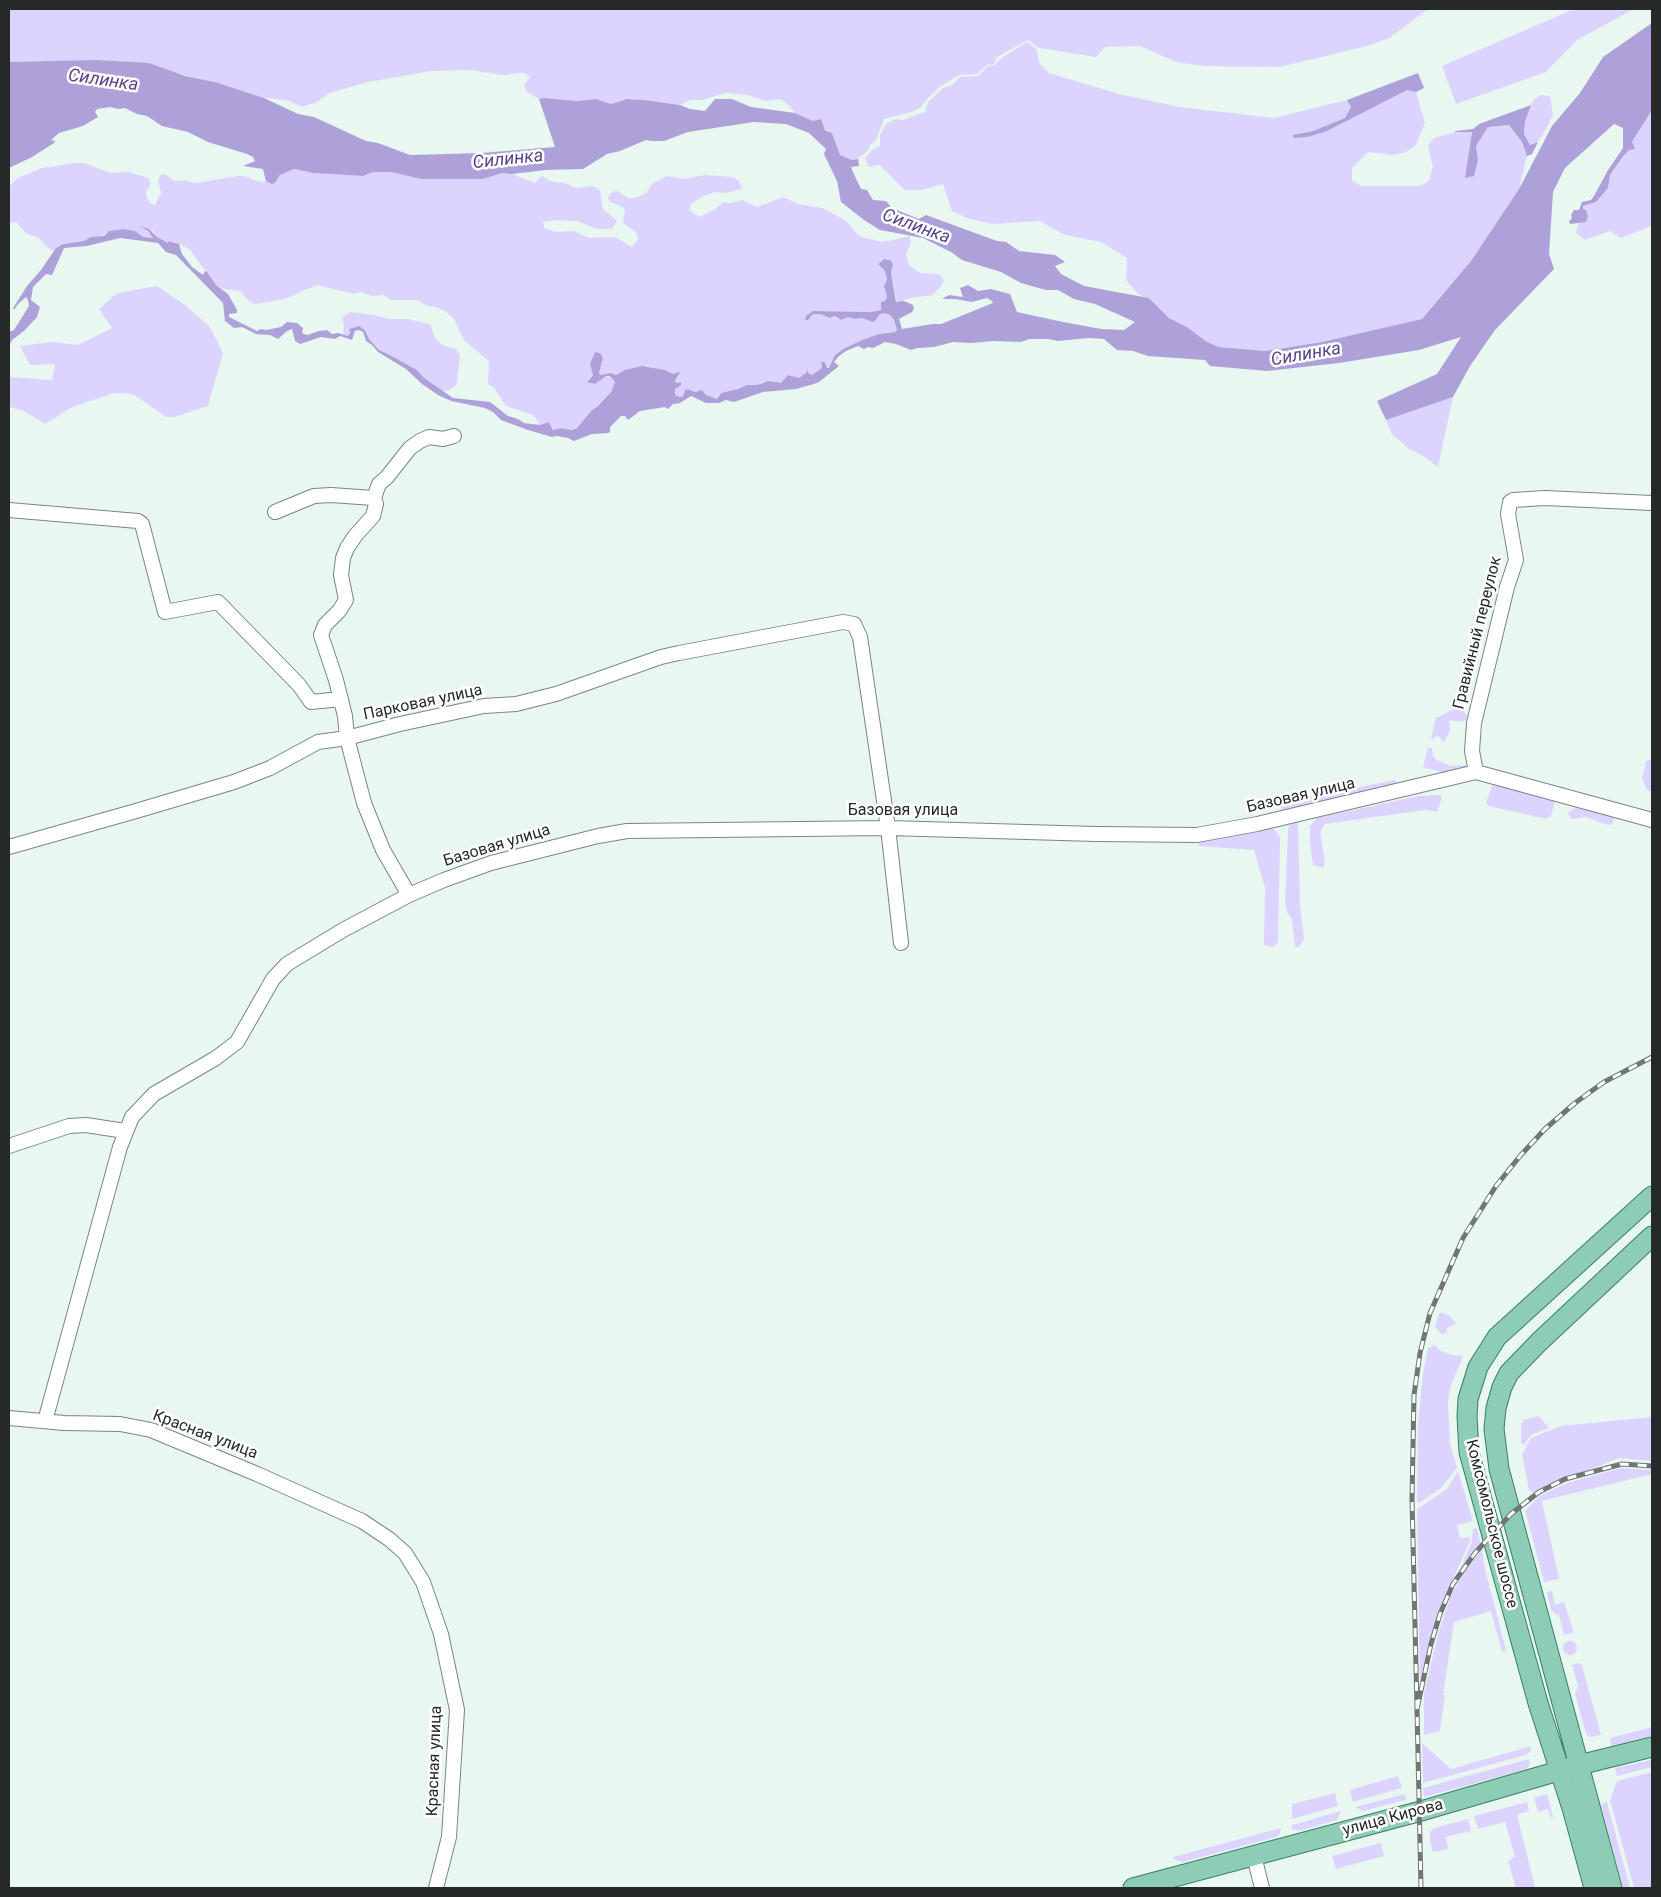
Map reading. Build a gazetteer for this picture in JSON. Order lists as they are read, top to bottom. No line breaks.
{"streets":{"main road":["Комсомольское шоссе","улица Кирова"],"street":["Гравийный переулок","Парковая улица","Базовая улица","Красная улица"]},"crossings":[["Гравийный переулок","Базовая улица"],["Парковая улица","Базовая улица"],["Комсомольское шоссе","улица Кирова"]],"water":["Силинка"]}
